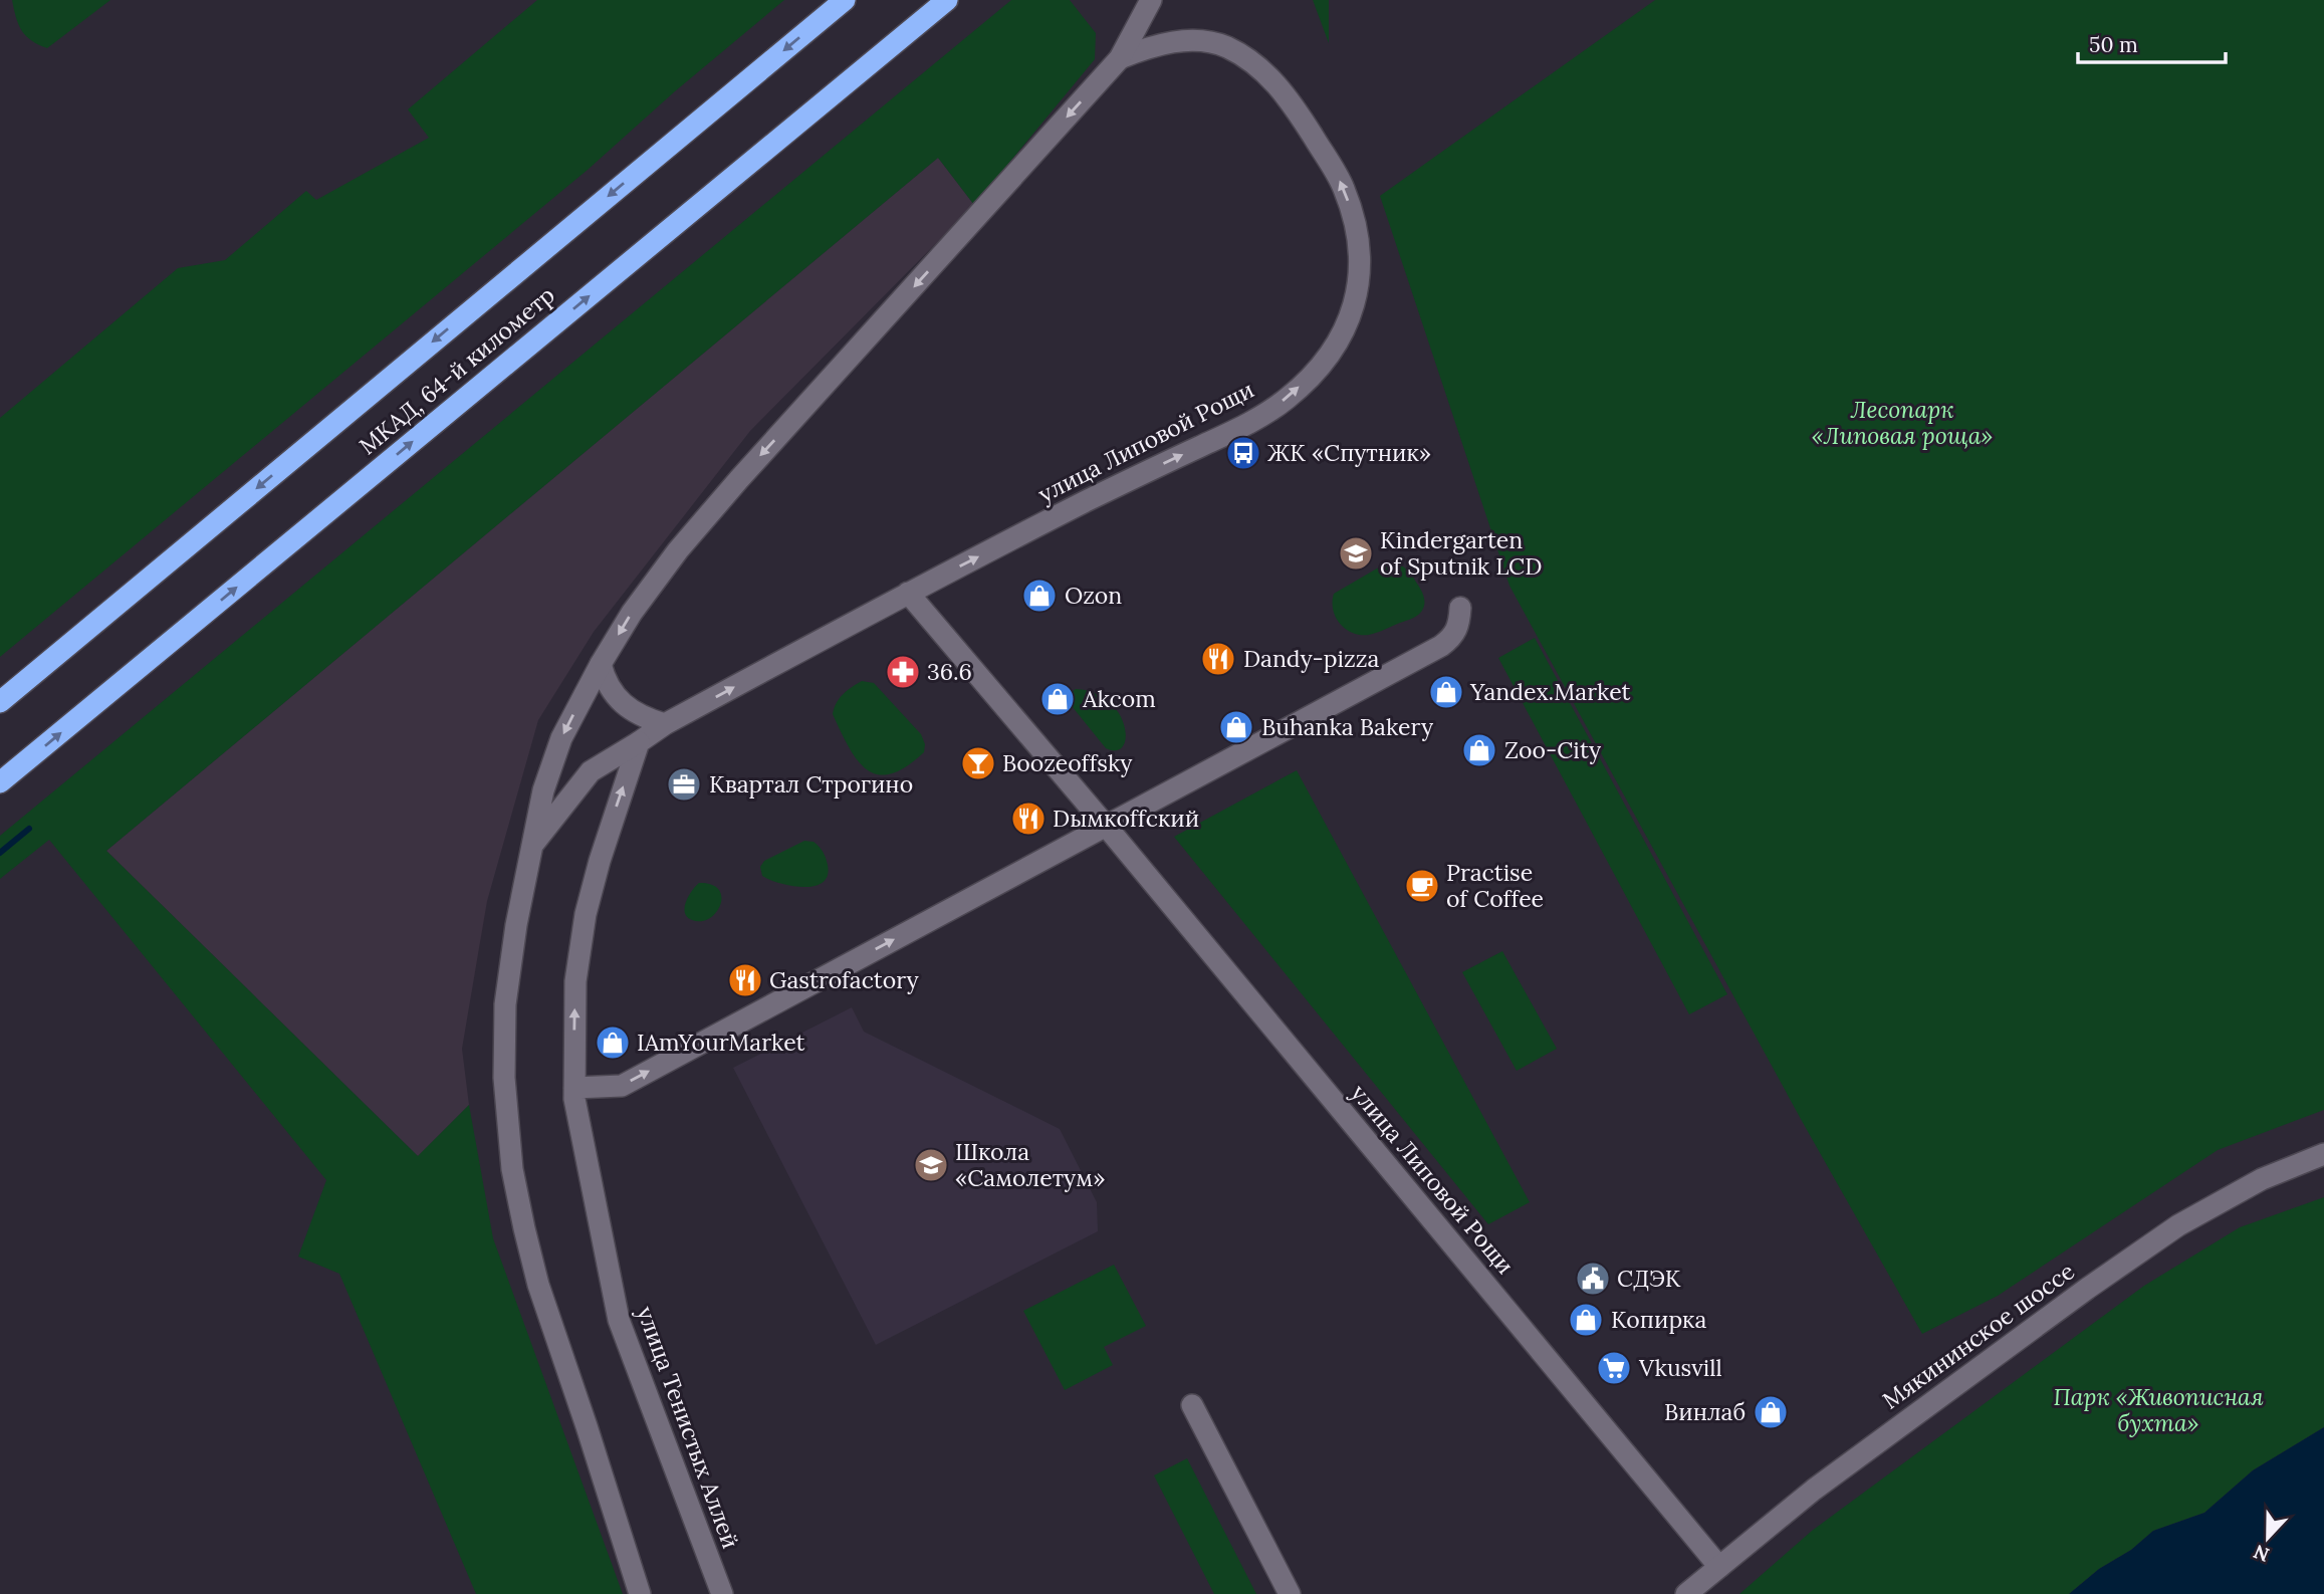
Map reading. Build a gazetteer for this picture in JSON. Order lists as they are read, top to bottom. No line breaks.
{"streets":{"highway":["МКАД, 64-й километр"],"street":["улица Липовой Рощи","Мякининское шоссе","улица Тенистых Аллей"]},"crossings":[["улица Липовой Рощи","Мякининское шоссе"],["улица Липовой Рощи","улица Тенистых Аллей"]],"parks":["Лесопарк «Липовая роща»","Парк «Живописная бухта»"],"places":{"bus stop":["ЖК «Спутник»"],"school or university":["Kindergarten of Sputnik LCD","Школа «Самолетум»"],"shop":["Ozon","Yandex.Market","Akcom","Buhanka Bakery","Zoo-City","IAmYourMarket","Копирка","Винлаб"],"restaurant":["Dandy-pizza","Dымкoffский","Gastrofactory"],"pharmacy":["36.6"],"bar":["Boozeoffsky"],"office":["Квартал Строгино"],"cafe":["Practise of Coffee"],"public building":["СДЭК"],"supermarket":["Vkusvill"]},"scale_bar":"50 m","north":"bottom"}
